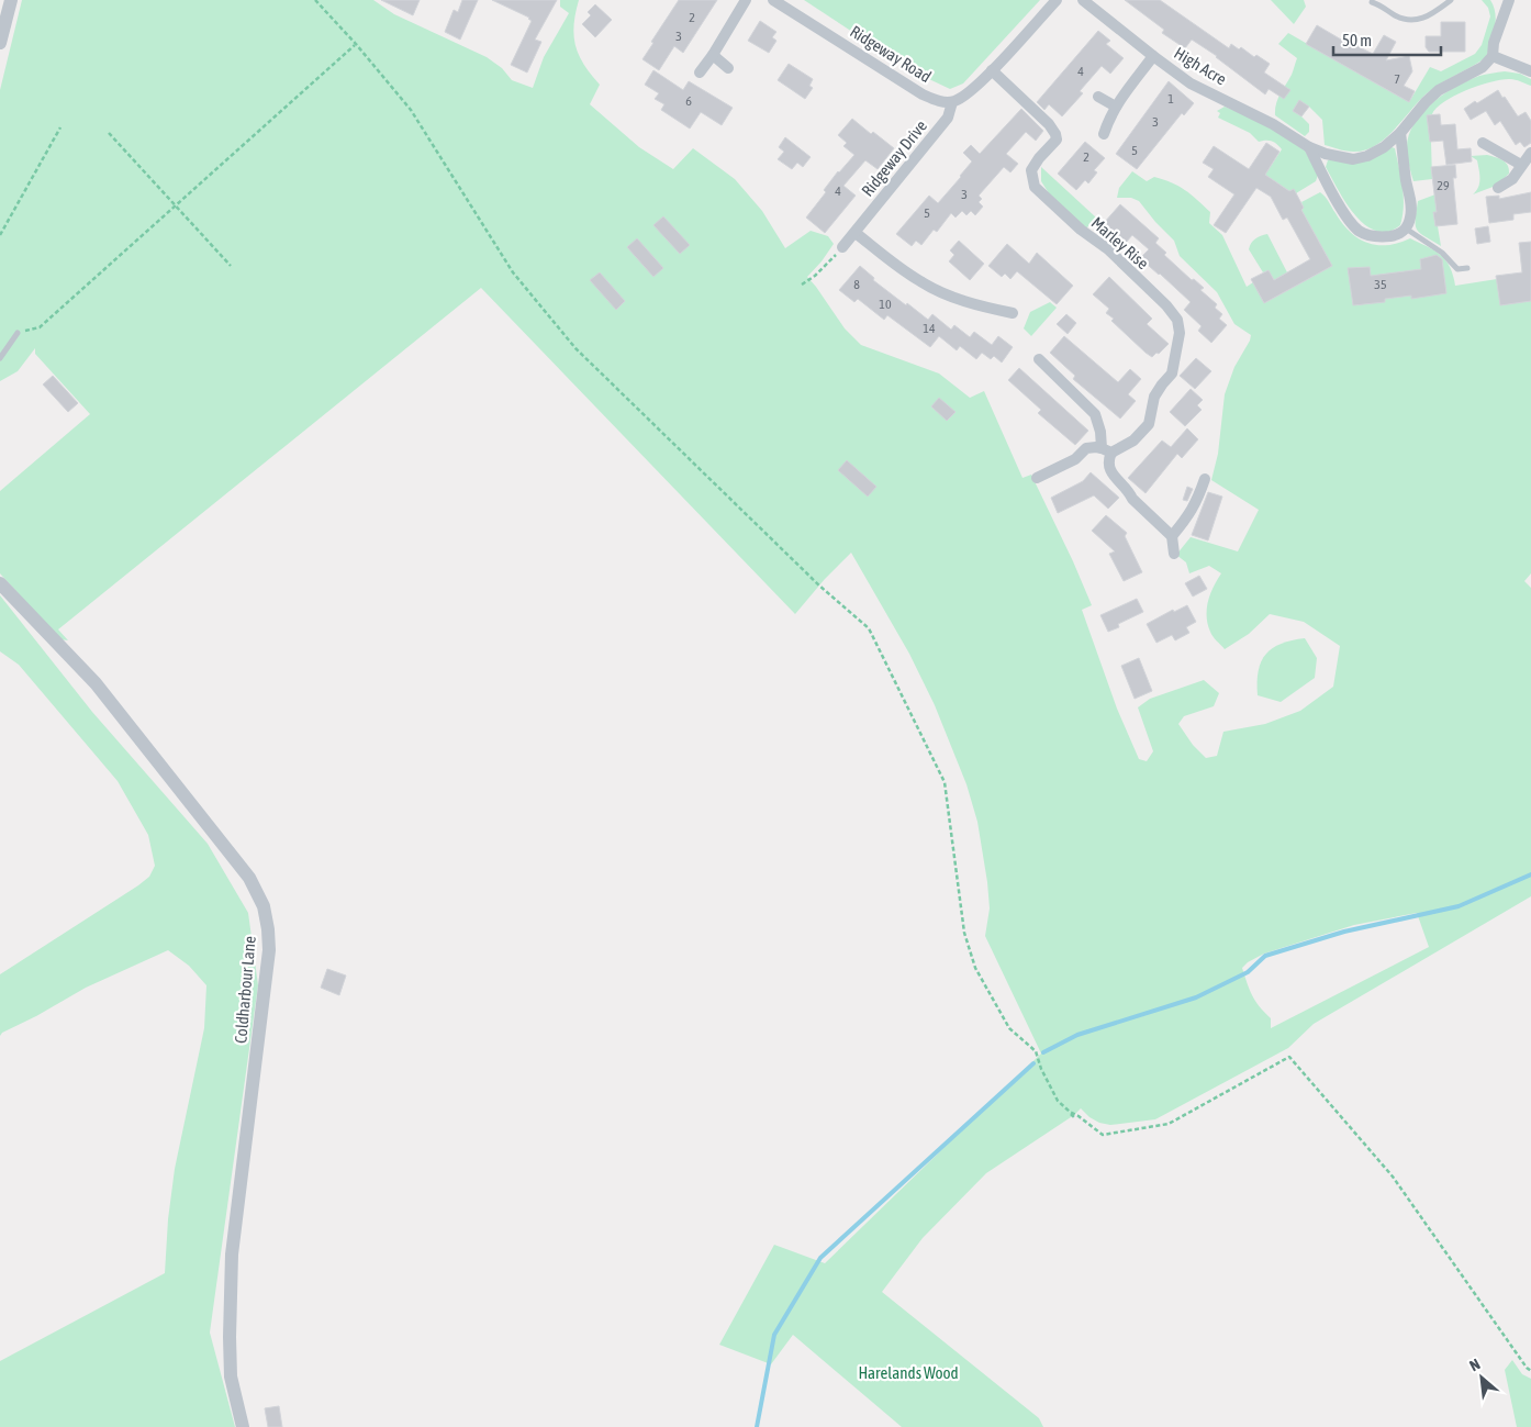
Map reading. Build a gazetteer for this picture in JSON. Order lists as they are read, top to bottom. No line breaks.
{"streets":{"street":["Ridgeway Road","High Acre","Ridgeway Drive","Marley Rise","Coldharbour Lane"]},"crossings":[["Ridgeway Road","Ridgeway Drive"]],"parks":["Harelands Wood"],"house_numbers":["2","3","4","7","1","6","3","5","2","29","4","3","5","8","35","10","14"],"scale_bar":"50 m","north":"top left"}
